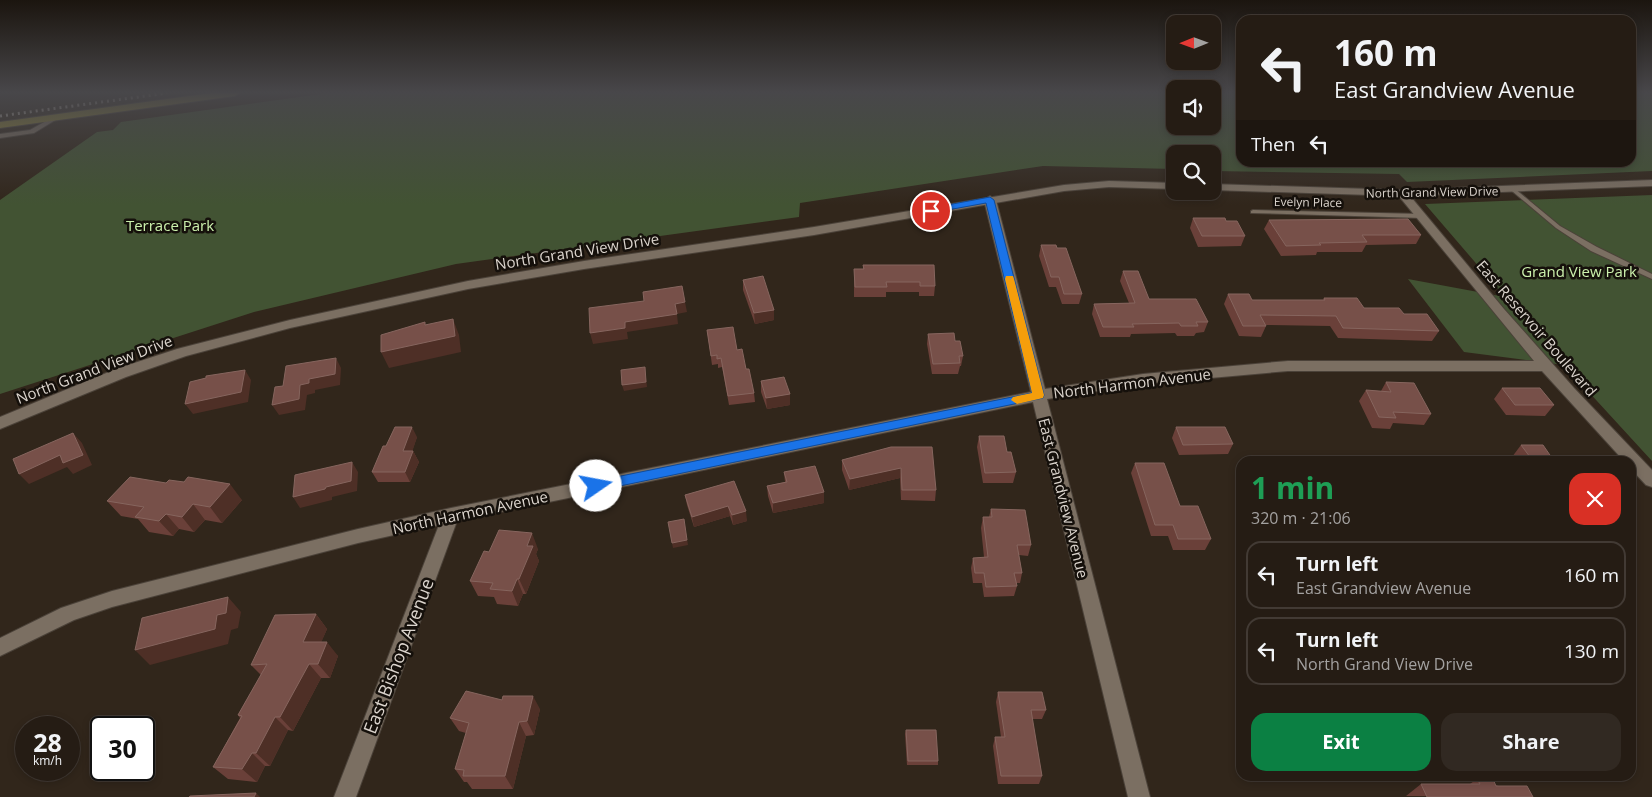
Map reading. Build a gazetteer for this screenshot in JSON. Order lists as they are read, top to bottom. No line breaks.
{"streets":{"street":["North Grand View Drive","East Reservoir Boulevard","North Harmon Avenue","East Grandview Avenue","East Bishop Avenue"],"lane":["Evelyn Place"]},"crossings":[["North Grand View Drive","East Reservoir Boulevard"],["North Grand View Drive","East Grandview Avenue"],["Evelyn Place","East Reservoir Boulevard"],["East Reservoir Boulevard","North Harmon Avenue"],["North Harmon Avenue","East Grandview Avenue"],["North Harmon Avenue","East Bishop Avenue"]],"parks":["Terrace Park","Grand View Park"],"north":"left","page":{"turn":["160 m","East Grandview Avenue"],"then":"Then","heading":["1 min","320 m · 21:06"],"list":[{"name":"Turn left","note":"East Grandview Avenue","value":"160 m"},{"name":"Turn left","note":"North Grand View Drive","value":"130 m"}],"buttons":["Exit","Share"],"speed":"28 km/h","limit":"30"}}
